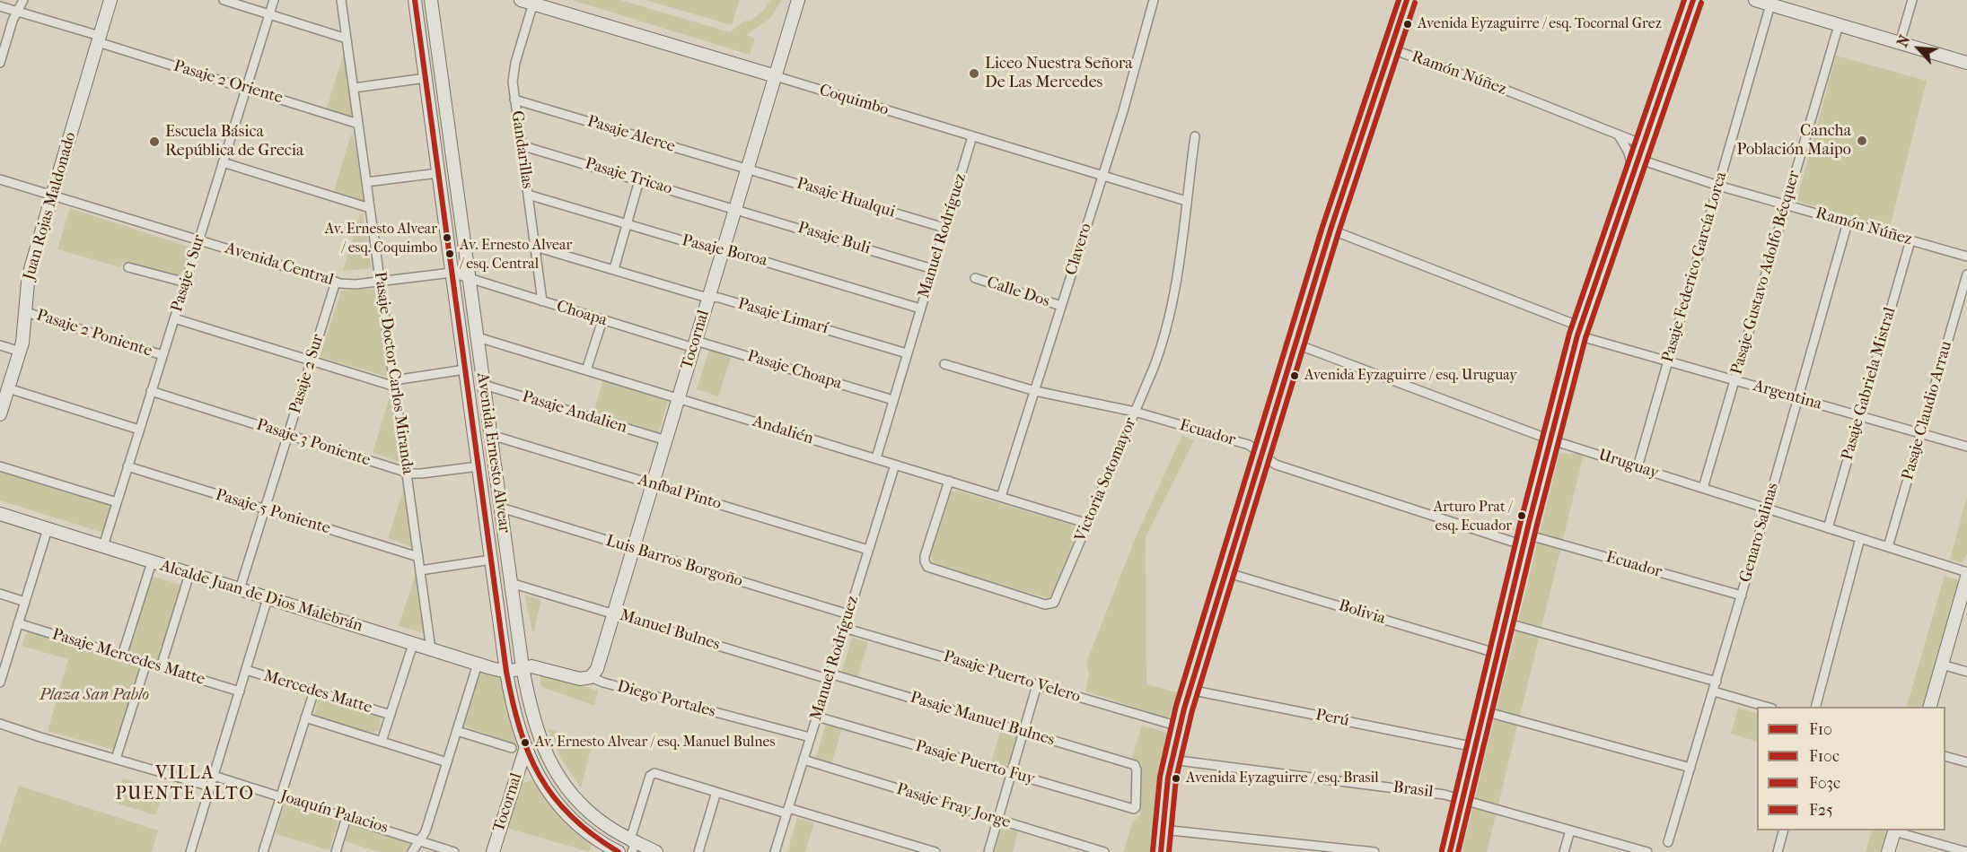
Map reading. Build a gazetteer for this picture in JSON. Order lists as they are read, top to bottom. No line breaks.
{"streets":{"street":["Ramón Núñez","Pasaje 2 Oriente","Coquimbo","Pasaje Alerce","Gandarillas","Pasaje Tricao","Pasaje Hualqui","Juan Rojas Maldonado","Manuel Rodríguez","Pasaje Buli","Clavero","Pasaje Boroa","Avenida Central","Pasaje Federico García Lorca","Pasaje Gustavo Adolfo Bécquer","Pasaje 1 Sur","Calle Dos","Choapa","Pasaje Limarí","Pasaje 2 Poniente","Tocornal","Pasaje Choapa","Pasaje Doctor Carlos Miranda","Pasaje 2 Sur","Pasaje Gabriela Mistral","Argentina","Pasaje Claudio Arrau","Pasaje Andalien","Andalién","Ecuador","Pasaje 3 Poniente","Avenida Ernesto Alvear","Uruguay","Victoria Sotomayor","Aníbal Pinto","Pasaje 5 Poniente","Genaro Salinas","Luis Barros Borgoño","Alcalde Juan de Dios Malebrán","Bolivia","Manuel Bulnes","Pasaje Mercedes Matte","Pasaje Puerto Velero","Mercedes Matte","Diego Portales","Perú","Pasaje Manuel Bulnes","Pasaje Puerto Fuy","Brasil","Pasaje Fray Jorge","Joaquín Palacios"]},"crossings":[["Ramón Núñez","Pasaje Federico García Lorca"],["Ramón Núñez","Pasaje Gustavo Adolfo Bécquer"],["Ramón Núñez","Pasaje Gabriela Mistral"],["Ramón Núñez","Genaro Salinas"],["Pasaje 2 Oriente","Juan Rojas Maldonado"],["Pasaje 2 Oriente","Pasaje 1 Sur"],["Pasaje 2 Oriente","Pasaje Doctor Carlos Miranda"],["Coquimbo","Gandarillas"],["Coquimbo","Manuel Rodríguez"],["Coquimbo","Clavero"],["Coquimbo","Tocornal"],["Coquimbo","Victoria Sotomayor"],["Pasaje Alerce","Gandarillas"],["Pasaje Alerce","Pasaje Hualqui"],["Pasaje Alerce","Tocornal"],["Gandarillas","Pasaje Tricao"],["Gandarillas","Pasaje Boroa"],["Gandarillas","Choapa"],["Gandarillas","Pasaje Limarí"],["Pasaje Tricao","Pasaje Buli"],["Pasaje Tricao","Tocornal"],["Pasaje Hualqui","Manuel Rodríguez"],["Pasaje Hualqui","Tocornal"],["Juan Rojas Maldonado","Avenida Central"],["Juan Rojas Maldonado","Pasaje 2 Poniente"],["Manuel Rodríguez","Pasaje Buli"],["Manuel Rodríguez","Pasaje Boroa"],["Manuel Rodríguez","Pasaje Limarí"],["Manuel Rodríguez","Pasaje Choapa"],["Manuel Rodríguez","Andalién"],["Manuel Rodríguez","Aníbal Pinto"],["Manuel Rodríguez","Luis Barros Borgoño"],["Manuel Rodríguez","Manuel Bulnes"],["Manuel Rodríguez","Pasaje Puerto Velero"],["Manuel Rodríguez","Diego Portales"],["Manuel Rodríguez","Pasaje Manuel Bulnes"],["Manuel Rodríguez","Pasaje Puerto Fuy"],["Manuel Rodríguez","Pasaje Fray Jorge"],["Pasaje Buli","Tocornal"],["Clavero","Calle Dos"],["Clavero","Andalién"],["Clavero","Ecuador"],["Pasaje Boroa","Tocornal"],["Avenida Central","Pasaje 1 Sur"],["Avenida Central","Choapa"],["Avenida Central","Pasaje Doctor Carlos Miranda"],["Avenida Central","Pasaje 2 Sur"],["Avenida Central","Avenida Ernesto Alvear"],["Pasaje Federico García Lorca","Argentina"],["Pasaje Federico García Lorca","Uruguay"],["Pasaje Gustavo Adolfo Bécquer","Argentina"],["Pasaje Gustavo Adolfo Bécquer","Uruguay"],["Pasaje 1 Sur","Pasaje 2 Poniente"],["Pasaje 1 Sur","Pasaje 3 Poniente"],["Pasaje 1 Sur","Pasaje 5 Poniente"],["Pasaje 1 Sur","Alcalde Juan de Dios Malebrán"],["Choapa","Tocornal"],["Choapa","Pasaje Choapa"],["Choapa","Avenida Ernesto Alvear"],["Pasaje Limarí","Tocornal"],["Tocornal","Pasaje Choapa"],["Tocornal","Pasaje Andalien"],["Tocornal","Andalién"],["Tocornal","Avenida Ernesto Alvear"],["Tocornal","Aníbal Pinto"],["Tocornal","Luis Barros Borgoño"],["Tocornal","Manuel Bulnes"],["Tocornal","Diego Portales"],["Pasaje Doctor Carlos Miranda","Pasaje 3 Poniente"],["Pasaje Doctor Carlos Miranda","Pasaje 5 Poniente"],["Pasaje Doctor Carlos Miranda","Alcalde Juan de Dios Malebrán"],["Pasaje 2 Sur","Pasaje 3 Poniente"],["Pasaje 2 Sur","Pasaje 5 Poniente"],["Pasaje 2 Sur","Alcalde Juan de Dios Malebrán"],["Pasaje Gabriela Mistral","Argentina"],["Pasaje Gabriela Mistral","Uruguay"],["Argentina","Pasaje Claudio Arrau"],["Argentina","Genaro Salinas"],["Pasaje Claudio Arrau","Uruguay"],["Pasaje Andalien","Avenida Ernesto Alvear"],["Andalién","Avenida Ernesto Alvear"],["Andalién","Victoria Sotomayor"],["Ecuador","Victoria Sotomayor"],["Ecuador","Genaro Salinas"],["Pasaje 3 Poniente","Avenida Ernesto Alvear"],["Avenida Ernesto Alvear","Aníbal Pinto"],["Avenida Ernesto Alvear","Luis Barros Borgoño"],["Avenida Ernesto Alvear","Alcalde Juan de Dios Malebrán"],["Avenida Ernesto Alvear","Manuel Bulnes"],["Avenida Ernesto Alvear","Diego Portales"],["Uruguay","Genaro Salinas"],["Manuel Bulnes","Pasaje Manuel Bulnes"],["Pasaje Manuel Bulnes","Pasaje Puerto Fuy"]],"districts":["VILLA PUENTE ALTO"],"parks":["Plaza San Pablo"],"places":["Avenida Eyzaguirre / esq. Tocornal Grez","Liceo Nuestra Señora De Las Mercedes","Cancha Población Maipo","Escuela Básica República de Grecia","Av. Ernesto Alvear / esq. Coquimbo","Av. Ernesto Alvear / esq. Central","Avenida Eyzaguirre / esq. Uruguay","Arturo Prat / esq. Ecuador","Av. Ernesto Alvear / esq. Manuel Bulnes","Avenida Eyzaguirre / esq. Brasil"],"lines":["transit line F10","transit line F03c","transit line F25","transit line F10c"],"legend":["F10","F10c","F03c","F25"],"north":"top left"}
